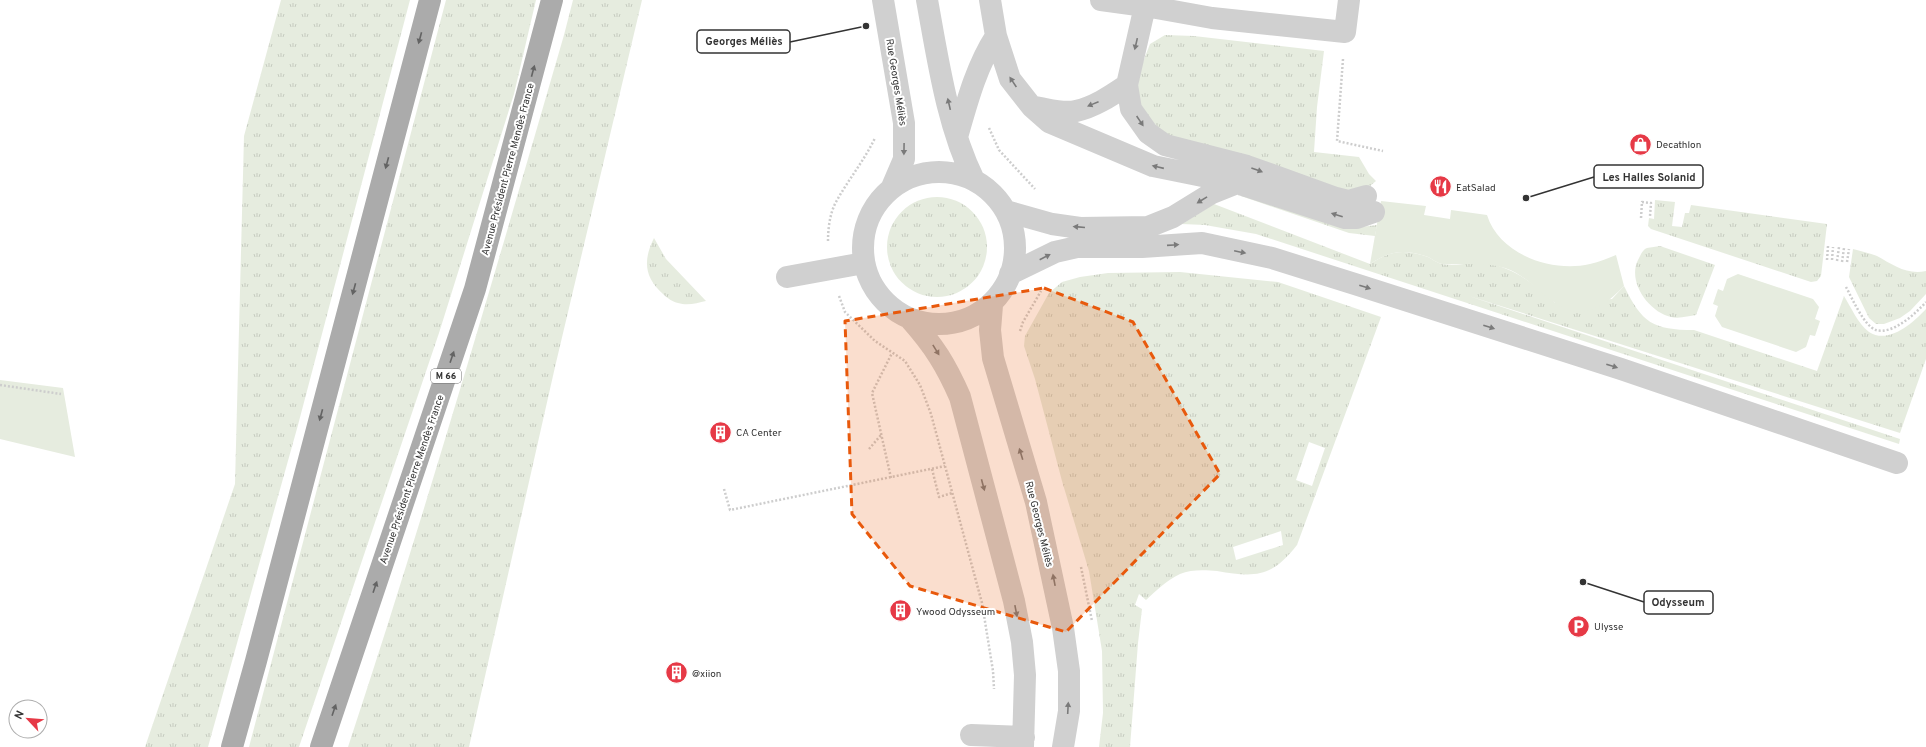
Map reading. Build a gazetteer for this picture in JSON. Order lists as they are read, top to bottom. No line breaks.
{"streets":{"main road":["Avenue Président Pierre Mendès France","M 66"],"street":["Rue Georges Méliès"]},"places":{"other":["Georges Méliès","Les Halles Solanid","Odysseum"],"shop":["Decathlon"],"restaurant":["EatSalad"],"building":["CA Center","Ywood Odysseum","@xiion"],"parking":["Ulysse"]},"north":"top left"}
